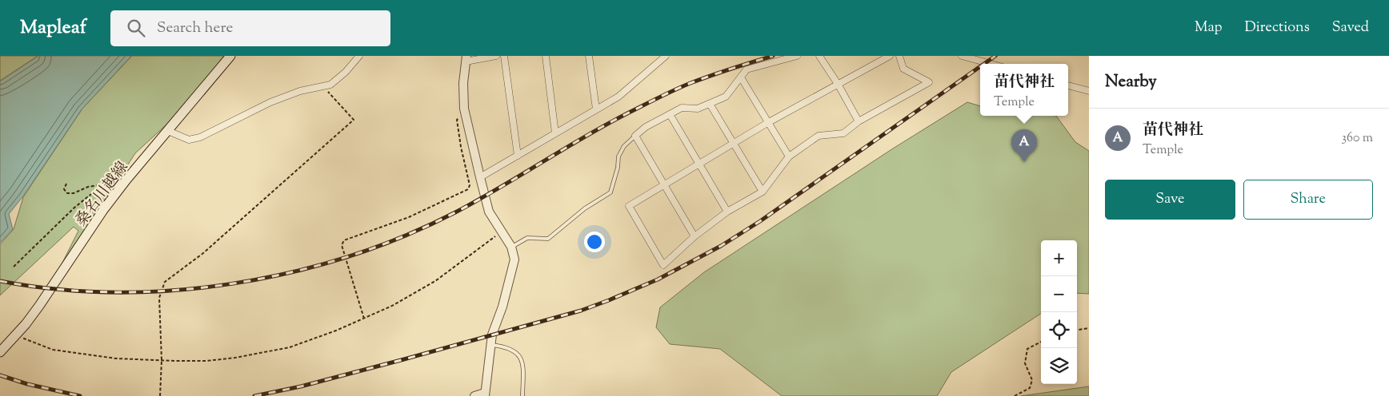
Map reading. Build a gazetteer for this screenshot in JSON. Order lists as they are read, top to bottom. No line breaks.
{"streets":{"main road":["桑名川越線"]},"page":{"header":"Mapleaf","search":"Search here","nav":["Map","Directions","Saved"],"heading":"Nearby","popup":["苗代神社","Temple"],"list":[{"mark":"A","name":"苗代神社","note":"Temple","value":"360 m"}],"pins":"A","buttons":["Save","Share"],"map_buttons":["+","−"]}}
